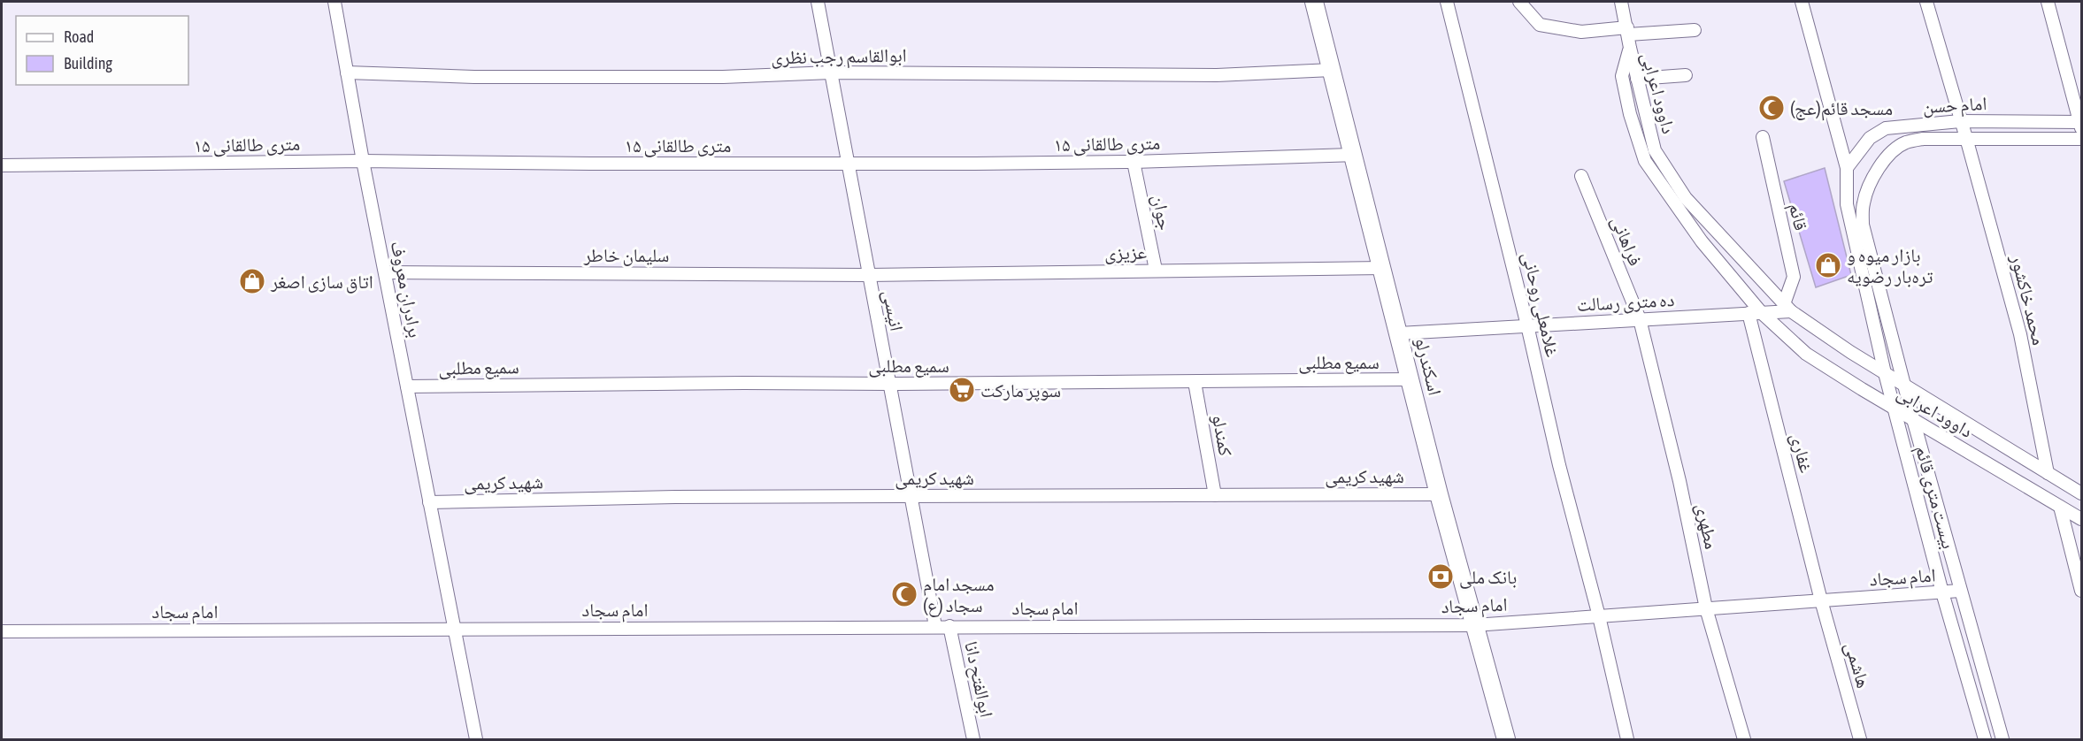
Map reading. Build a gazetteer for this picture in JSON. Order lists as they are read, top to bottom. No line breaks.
{"streets":{"main road":["اسکندرلو"],"street":["ابوالقاسم رجب نظری","داوود اعرابی","امام حسن","۱۵ متری طالقانی","جوان","قائم","فراهانی","عزیزی","سلیمان خاطر","برادران معروف","محمد خاکشور","ده متری رسالت","غلامعلی روحانی","انیسی","سمیع مطلبی","کمندلو","غفاری","شهید کریمی","بیست متری قائم","مطهری","امام سجاد","هاشمی","ابوالفتح دانا"]},"crossings":[["ابوالقاسم رجب نظری","برادران معروف"],["ابوالقاسم رجب نظری","انیسی"],["ابوالقاسم رجب نظری","اسکندرلو"],["داوود اعرابی","قائم"],["داوود اعرابی","محمد خاکشور"],["داوود اعرابی","ده متری رسالت"],["داوود اعرابی","بیست متری قائم"],["امام حسن","محمد خاکشور"],["امام حسن","بیست متری قائم"],["۱۵ متری طالقانی","جوان"],["۱۵ متری طالقانی","برادران معروف"],["۱۵ متری طالقانی","انیسی"],["۱۵ متری طالقانی","اسکندرلو"],["جوان","عزیزی"],["قائم","ده متری رسالت"],["فراهانی","ده متری رسالت"],["فراهانی","مطهری"],["عزیزی","سلیمان خاطر"],["عزیزی","انیسی"],["عزیزی","اسکندرلو"],["سلیمان خاطر","برادران معروف"],["سلیمان خاطر","انیسی"],["برادران معروف","سمیع مطلبی"],["برادران معروف","شهید کریمی"],["برادران معروف","امام سجاد"],["ده متری رسالت","غلامعلی روحانی"],["ده متری رسالت","اسکندرلو"],["ده متری رسالت","غفاری"],["ده متری رسالت","مطهری"],["غلامعلی روحانی","امام سجاد"],["انیسی","سمیع مطلبی"],["انیسی","شهید کریمی"],["انیسی","امام سجاد"],["سمیع مطلبی","اسکندرلو"],["سمیع مطلبی","کمندلو"],["اسکندرلو","شهید کریمی"],["اسکندرلو","امام سجاد"],["کمندلو","شهید کریمی"],["غفاری","امام سجاد"],["غفاری","هاشمی"],["بیست متری قائم","امام سجاد"],["مطهری","امام سجاد"],["امام سجاد","هاشمی"],["امام سجاد","ابوالفتح دانا"]],"places":{"mosque":["مسجد قائم(عج)","مسجد امام سجاد (ع)"],"shop":["بازار میوه و تره‌بار رضویه","اتاق سازی اصغر"],"supermarket":["سوپر مارکت"],"bank":["بانک ملی"]},"legend":["Road","Building"]}
